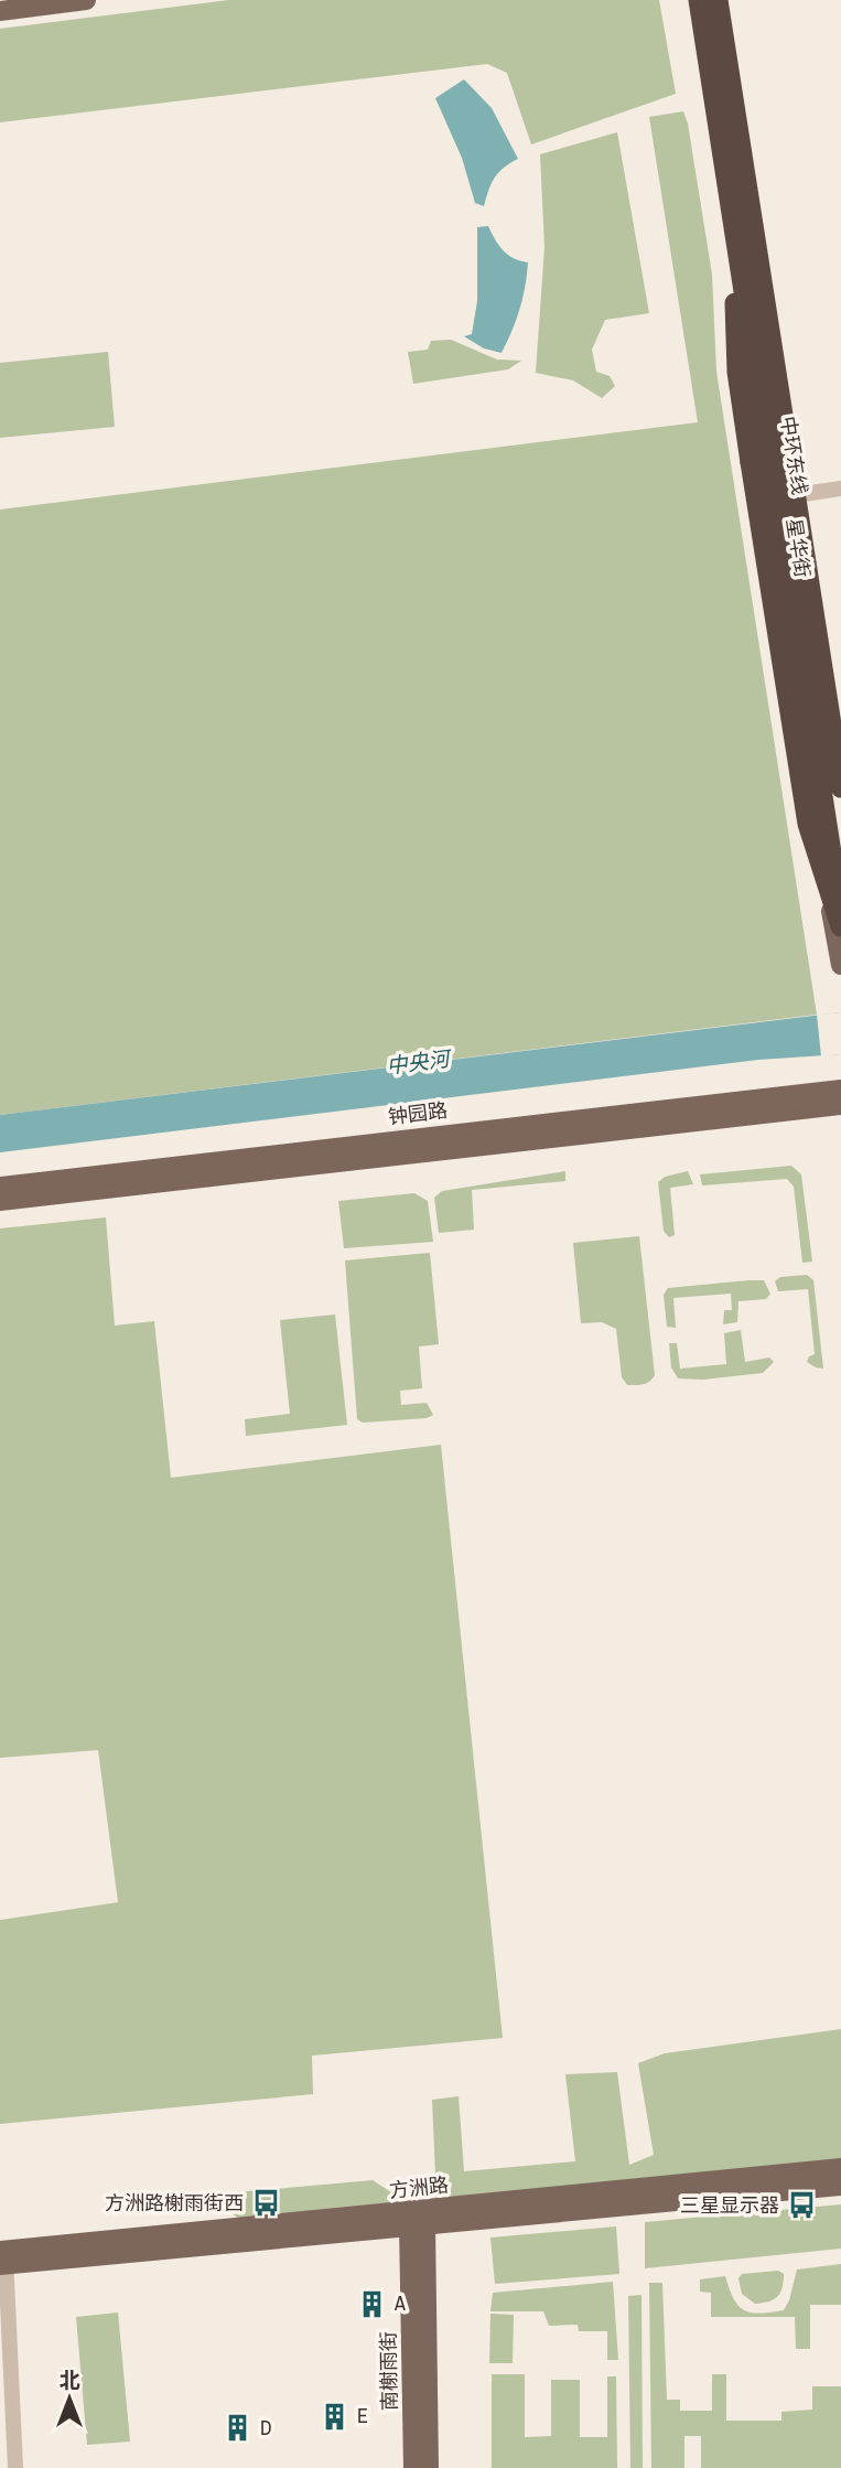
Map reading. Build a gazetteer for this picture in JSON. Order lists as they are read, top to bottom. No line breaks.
{"streets":{"highway":["中环东线"],"main road":["星华街","钟园路","方洲路","南榭雨街"]},"crossings":[["方洲路","南榭雨街"]],"water":["中央河"],"places":{"bus stop":["方洲路榭雨街西","三星显示器"],"building":["A","E","D"]},"north":"top"}
